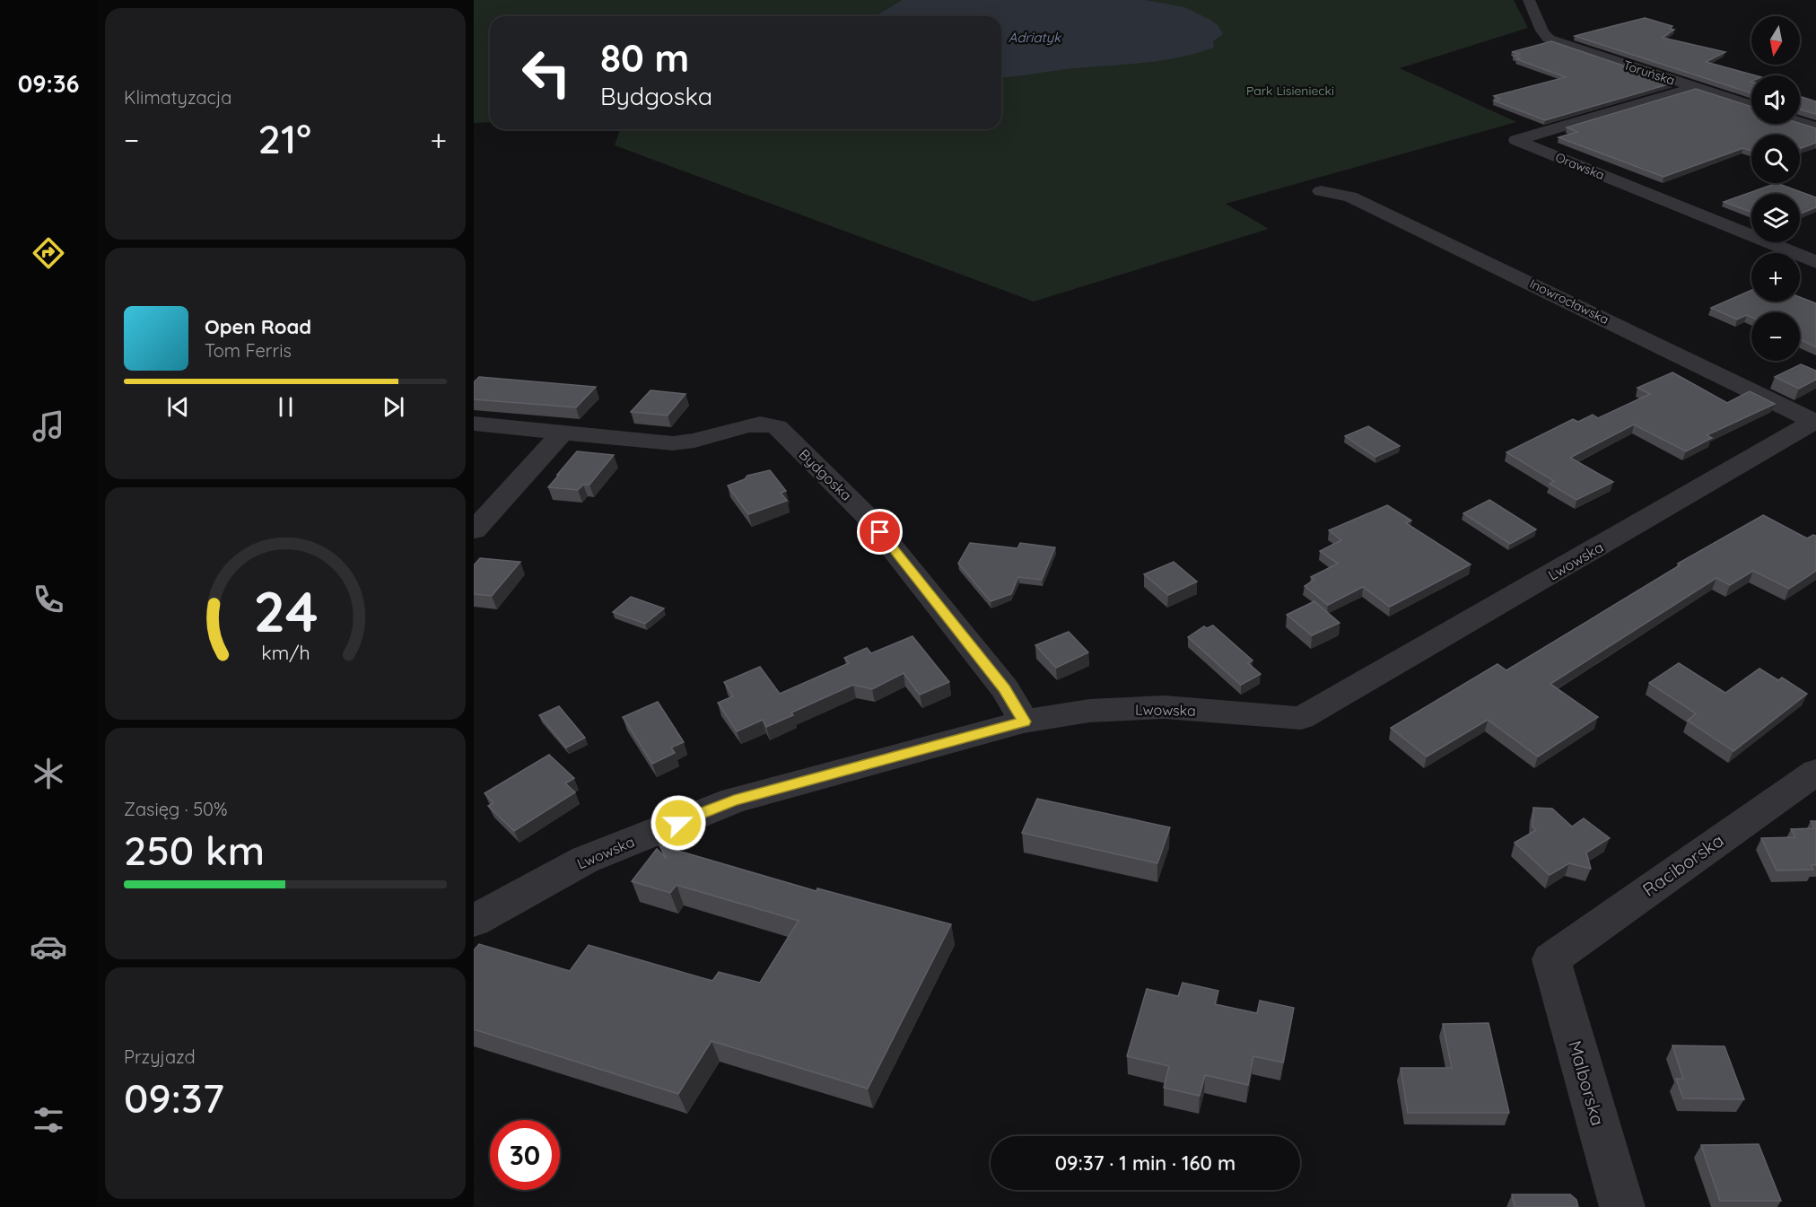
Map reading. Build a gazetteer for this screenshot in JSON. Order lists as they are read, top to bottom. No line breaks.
{"streets":{"street":["Toruńska","Orawska","Inowrocławska","Bydgoska","Lwowska","Raciborska","Malborska"]},"crossings":[["Toruńska","Orawska"],["Inowrocławska","Lwowska"],["Bydgoska","Lwowska"],["Raciborska","Malborska"]],"water":["Adriatyk"],"parks":["Park Lisieniecki"],"north":"bottom","page":{"tabs":"09:36","tile":["Klimatyzacja",["Zasięg · 50%","250 km"],["Przyjazd","09:37"]],"map_buttons":["+","−"],"turn":["80 m","Bydgoska"],"heat":["−","21°","+"],"song":["Open Road","Tom Ferris"],"limit":"30","trip":"09:37 · 1 min · 160 m","gauge":["24","km/h"]}}
